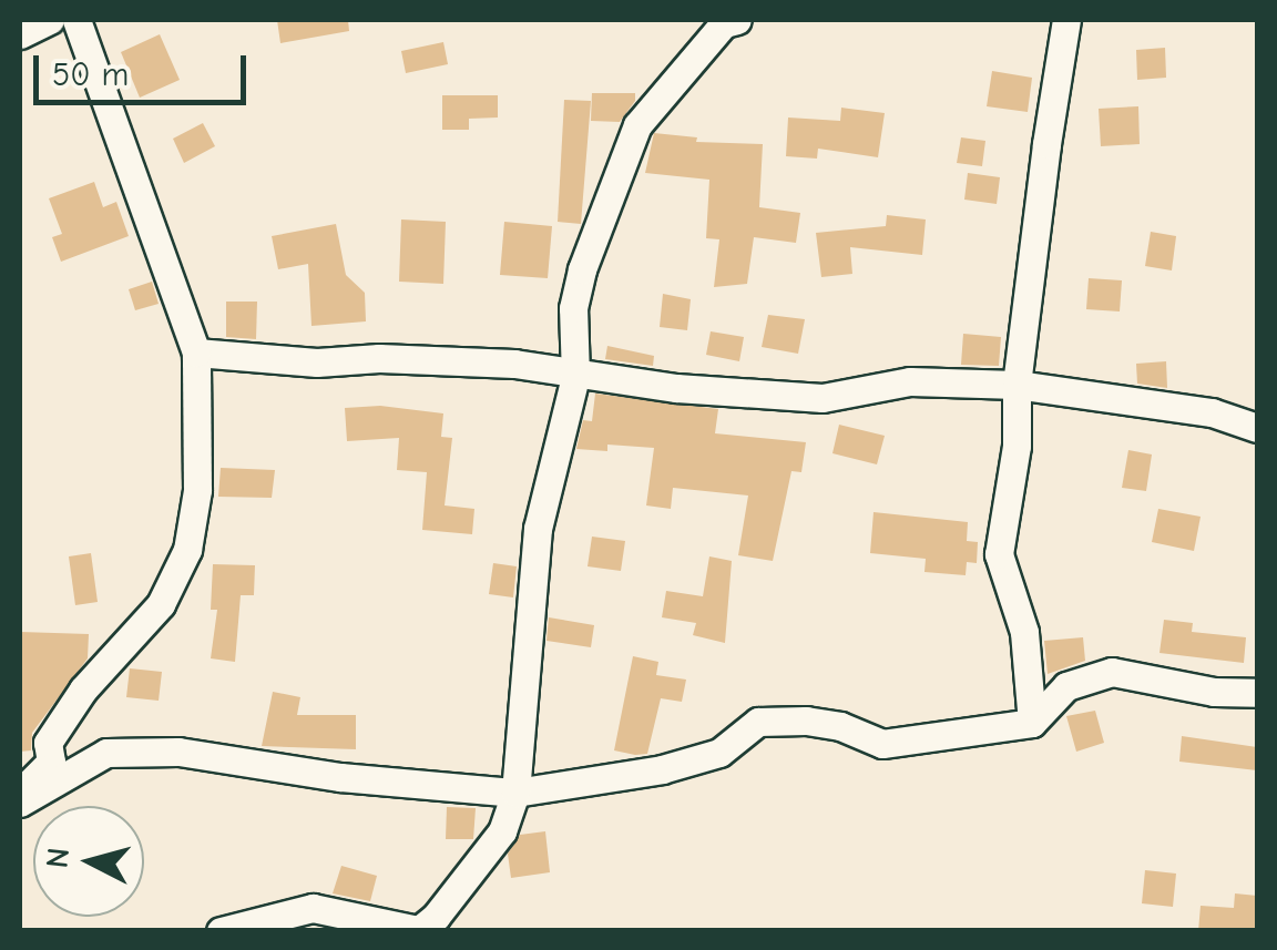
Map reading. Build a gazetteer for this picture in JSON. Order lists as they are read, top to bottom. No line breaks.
{"scale_bar":"50 m","north":"left"}
